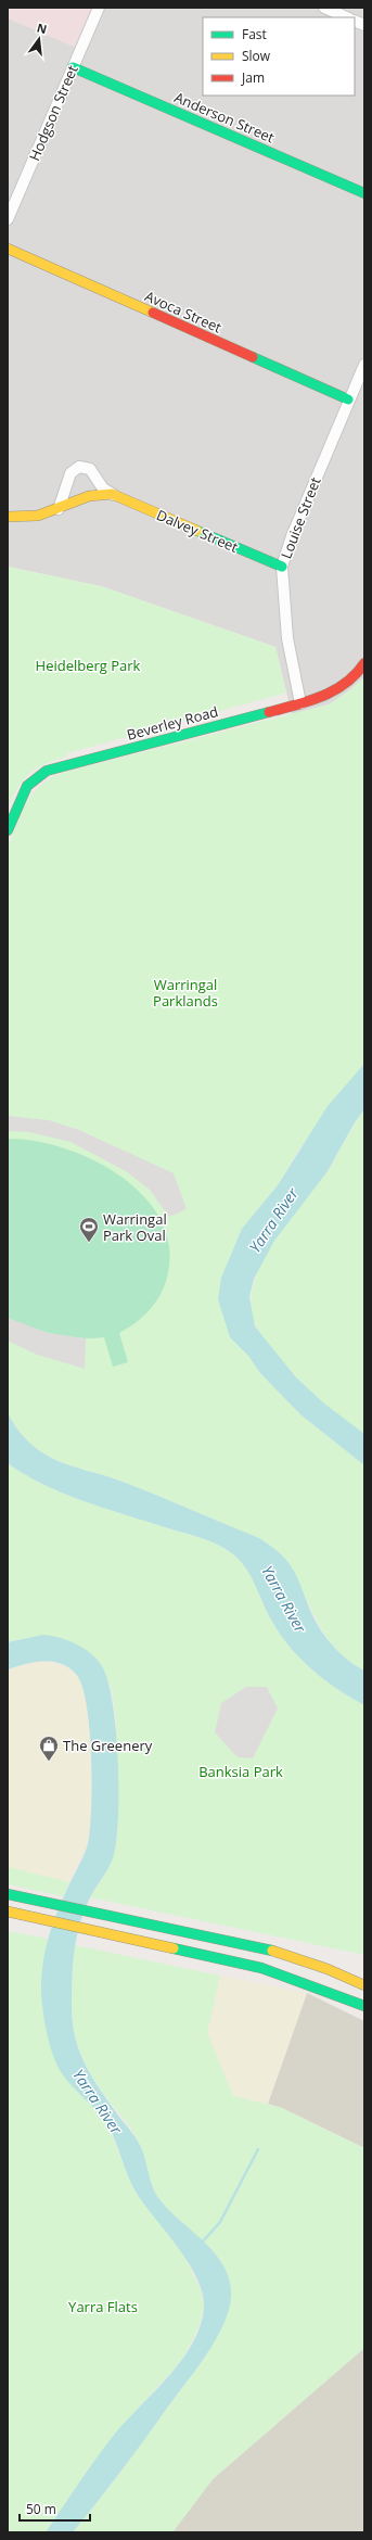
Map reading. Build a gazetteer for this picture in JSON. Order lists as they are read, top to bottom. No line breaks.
{"streets":{"main road":["Anderson Street","Avoca Street","Dalvey Street","Beverley Road"],"street":["Hodgson Street","Louise Street"]},"crossings":[["Hodgson Street","Anderson Street"],["Avoca Street","Louise Street"],["Louise Street","Dalvey Street"],["Louise Street","Beverley Road"]],"water":["Yarra River"],"parks":["Heidelberg Park","Warringal Parklands","Banksia Park","Yarra Flats"],"places":{"sports":["Warringal Park Oval"],"shop":["The Greenery"]},"legend":["Fast","Slow","Jam"],"scale_bar":"50 m","north":"top"}
